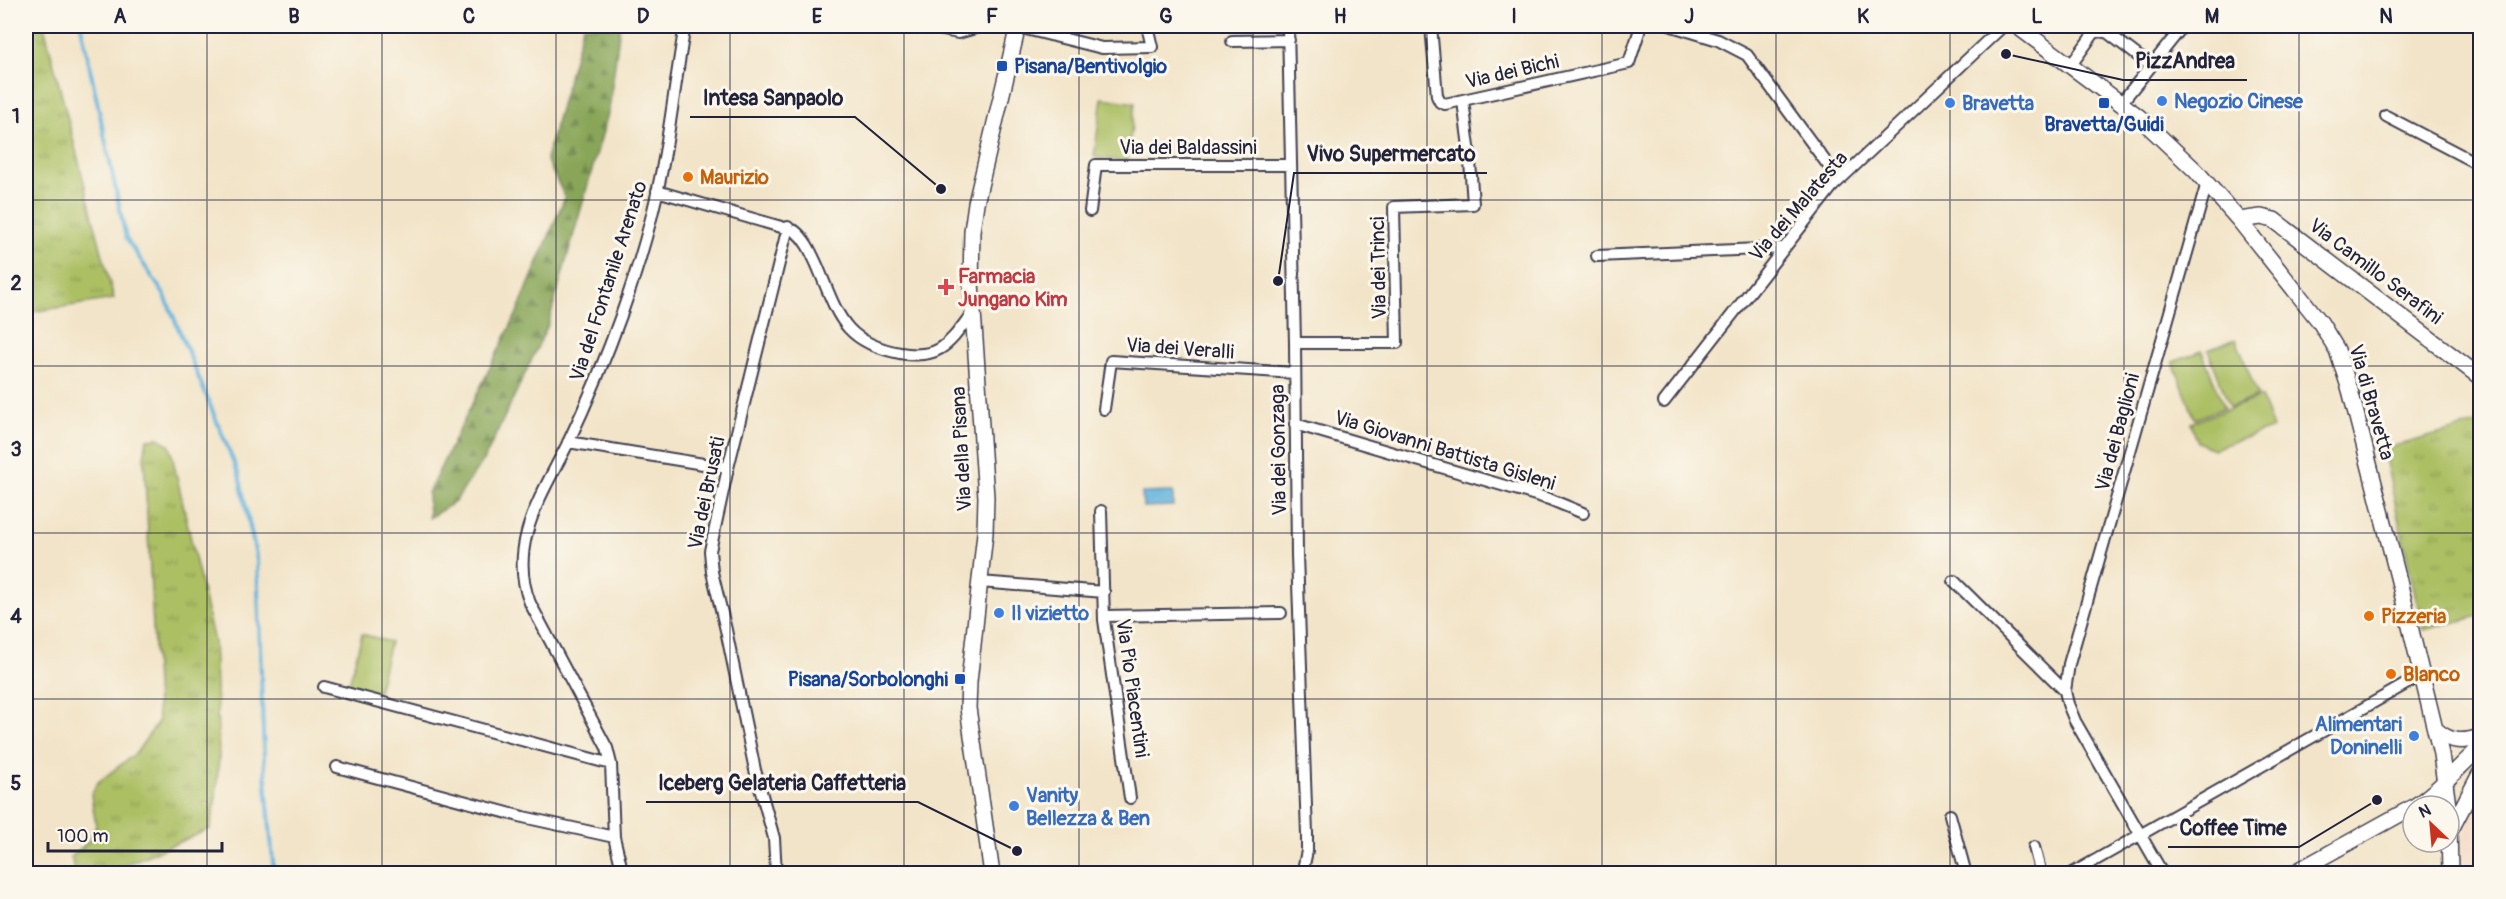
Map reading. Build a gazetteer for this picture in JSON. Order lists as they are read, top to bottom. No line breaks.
{"streets":{"main road":["Via Camillo Serafini","Via di Bravetta","Via della Pisana"],"street":["Via dei Bichi","Via dei Baldassini","Via dei Malatesta","Via dei Trinci","Via del Fontanile Arenato","Via dei Veralli","Via dei Baglioni","Via dei Gonzaga","Via Giovanni Battista Gisleni","Via dei Brusati","Via Pio Piacentini"]},"crossings":[["Via dei Bichi","Via dei Trinci"],["Via dei Baldassini","Via dei Gonzaga"],["Via dei Trinci","Via dei Gonzaga"],["Via Camillo Serafini","Via di Bravetta"],["Via dei Veralli","Via dei Gonzaga"],["Via di Bravetta","Via dei Baglioni"],["Via dei Gonzaga","Via Giovanni Battista Gisleni"]],"places":{"other":["PizzAndrea","Negozio Cinese","Bravetta","Maurizio","Intesa Sanpaolo","Vivo Supermercato","Il vizietto","Pizzeria","Blanco","Alimentari Doninelli","Coffee Time","Vanity Bellezza & Ben","Iceberg Gelateria Caffetteria"],"transit":["Pisana/Bentivolgio","Bravetta/Guidi","Pisana/Sorbolonghi"],"health":["Farmacia Jungano Kim"]},"scale_bar":"100 m","north":"top left","grid":{"columns":["A","B","C","D","E","F","G","H","I","J","K","L","M","N"],"rows":["1","2","3","4","5"]}}
